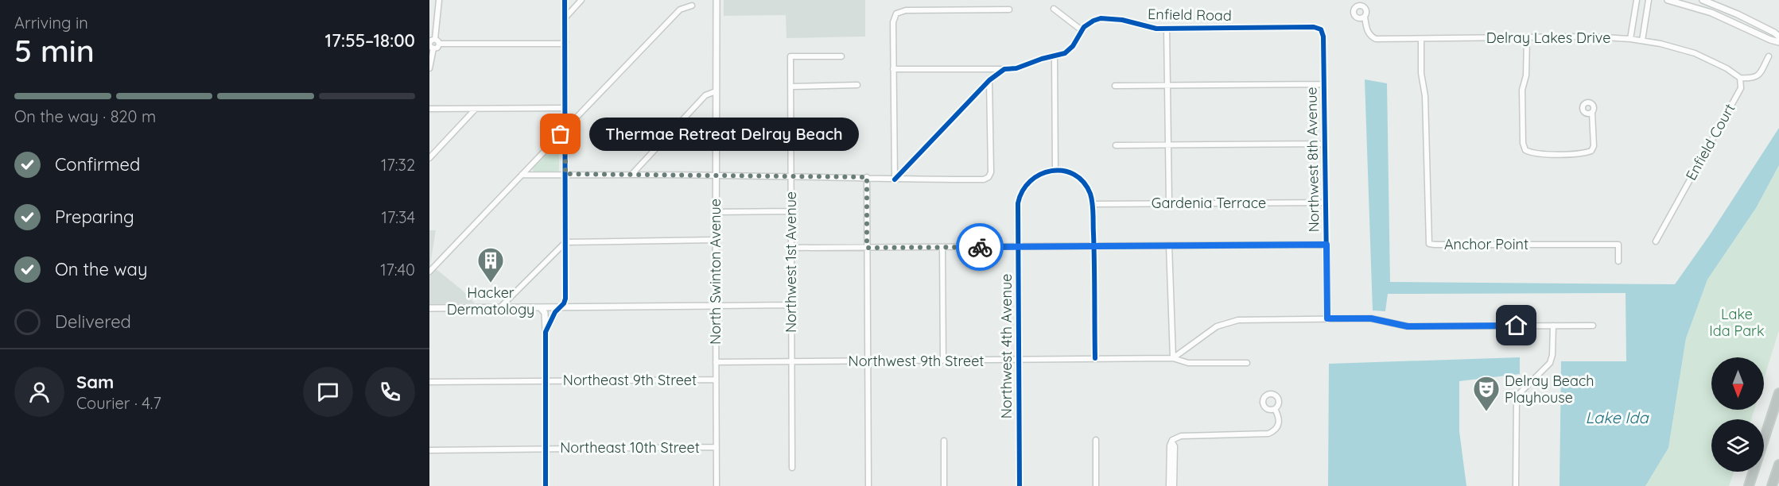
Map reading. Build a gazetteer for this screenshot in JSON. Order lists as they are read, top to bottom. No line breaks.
{"streets":{"street":["Enfield Road","Delray Lakes Drive","Enfield Court","Northwest 8th Avenue","Gardenia Terrace","Anchor Point","Northwest 1st Avenue","North Swinton Avenue","Northwest 4th Avenue","Northwest 9th Street","Northeast 9th Street","Northeast 10th Street"]},"crossings":[["Enfield Road","Northwest 8th Avenue"],["Delray Lakes Drive","Enfield Court"],["Delray Lakes Drive","Anchor Point"],["Northwest 8th Avenue","Gardenia Terrace"],["Gardenia Terrace","Northwest 4th Avenue"],["Northwest 1st Avenue","Northwest 9th Street"],["North Swinton Avenue","Northwest 9th Street"],["North Swinton Avenue","Northeast 9th Street"],["North Swinton Avenue","Northeast 10th Street"],["Northwest 4th Avenue","Northwest 9th Street"]],"water":["Lake Ida"],"parks":["Lake Ida Park"],"places":{"other":["Thermae Retreat Delray Beach"],"building":["Hacker Dermatology"],"theatre":["Delray Beach Playhouse"]},"north":"bottom","page":{"heading":["5 min","Arriving in","17:55–18:00"],"panel":["Sam","Courier · 4.7"],"bar":"On the way · 820 m","bubble":"Thermae Retreat Delray Beach","list":[["Confirmed","17:32"],["Preparing","17:34"],["On the way","17:40"],"Delivered"]}}
